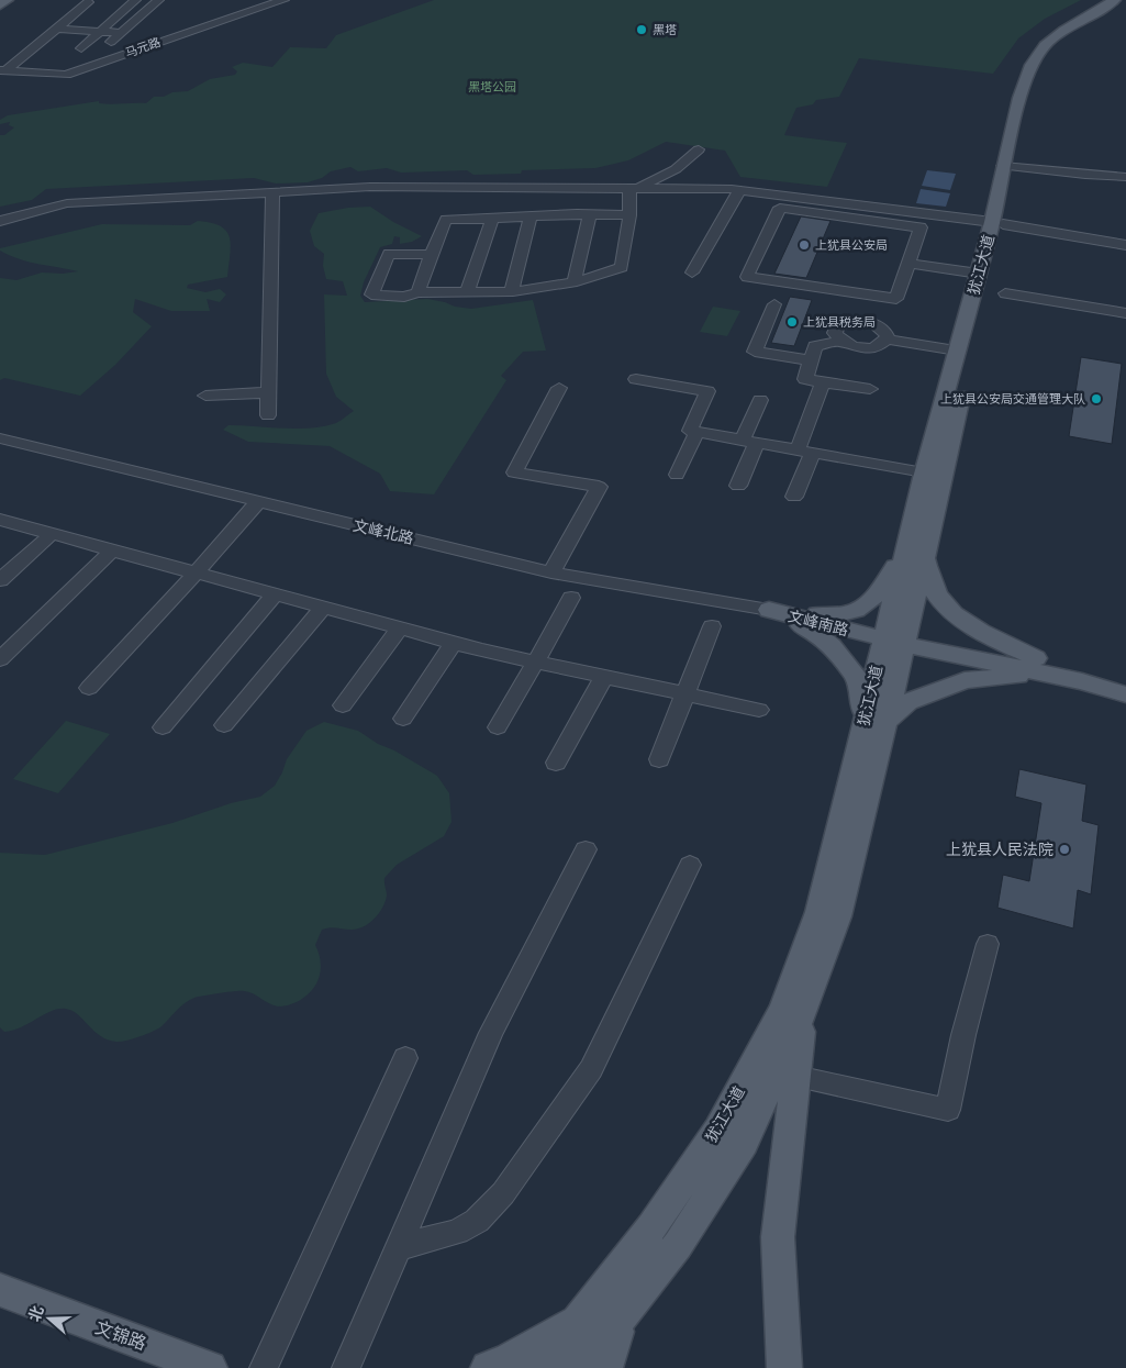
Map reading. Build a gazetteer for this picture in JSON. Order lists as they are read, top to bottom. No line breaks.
{"streets":{"main road":["犹江大道","文峰南路","文锦路"],"street":["马元路","文峰北路"]},"crossings":[["犹江大道","文峰南路"],["文峰北路","文峰南路"]],"parks":["黑塔公园"],"places":["黑塔","上犹县公安局","上犹县税务局","上犹县公安局交通管理大队","上犹县人民法院"],"north":"left"}
